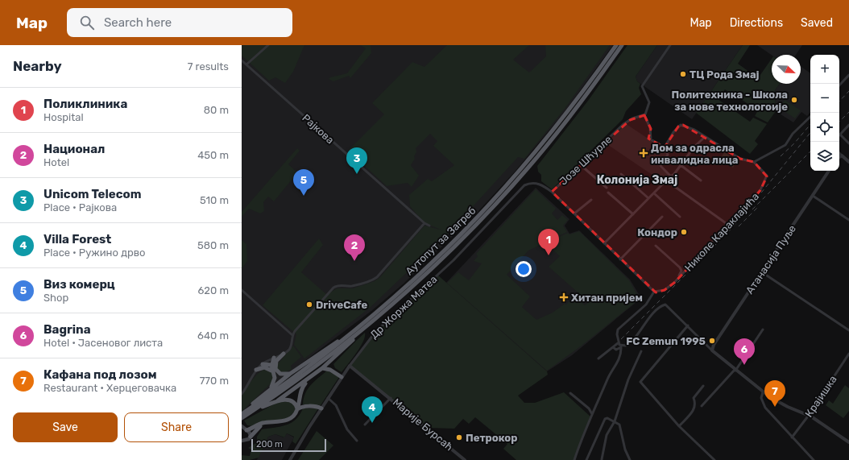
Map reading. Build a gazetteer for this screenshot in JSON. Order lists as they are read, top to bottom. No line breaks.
{"streets":{"highway":["Аутопут за Загреб"],"street":["Рајкова","Јозе Шћурле","Николе Караклајића","Атанасија Пуље","Др Жоржа Матеа","Крајишка","Марије Бурсаћ"]},"crossings":[["Рајкова","Аутопут за Загреб"],["Јозе Шћурле","Николе Караклајића"],["Јозе Шћурле","Др Жоржа Матеа"],["Др Жоржа Матеа","Марије Бурсаћ"]],"districts":["Колонија Змај"],"places":{"other":["ТЦ Рода Змај","Политехника - Школа за нове технологоије","Кондор","DriveCafe","FC Zemun 1995","Петрокор"],"health":["Дом за одрасла инвалидна лица","Хитан пријем"]},"scale_bar":"200 m","north":"bottom right","page":{"header":"Map","search":"Search here","nav":["Map","Directions","Saved"],"heading":["Nearby","7 results"],"map_buttons":["+","−"],"list":[{"mark":"1","name":"Поликлиника","note":"Hospital","value":"80 m"},{"mark":"2","name":"Национал","note":"Hotel","value":"450 m"},{"mark":"3","name":"Unicom Telecom","note":"Place · Рајкова","value":"510 m"},{"mark":"4","name":"Villa Forest","note":"Place · Ружино дрво","value":"580 m"},{"mark":"5","name":"Виз комерц","note":"Shop","value":"620 m"},{"mark":"6","name":"Bagrina","note":"Hotel · Јасеновог листа","value":"640 m"},{"mark":"7","name":"Кафана под лозом","note":"Restaurant · Херцеговачка","value":"770 m"}],"pins":["3","5","1","2","6","7","4"],"buttons":["Save","Share"],"scale":"200 m"}}
